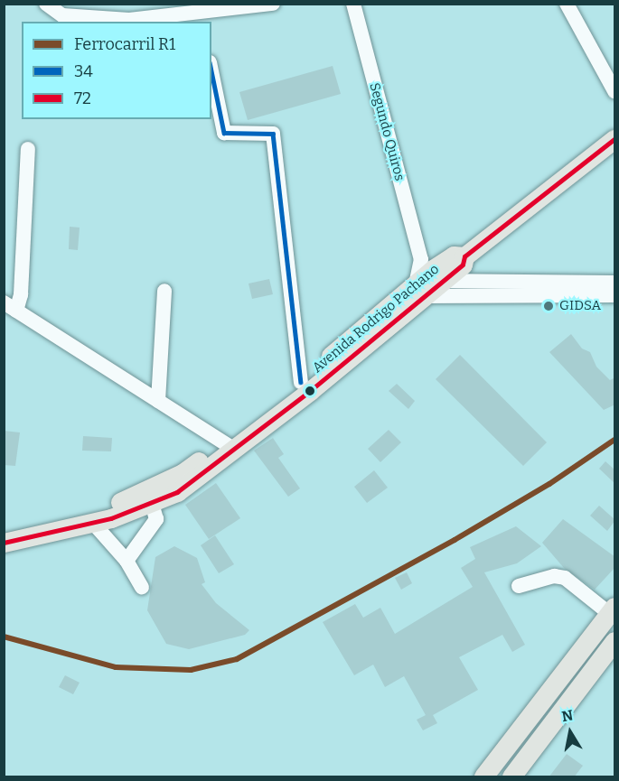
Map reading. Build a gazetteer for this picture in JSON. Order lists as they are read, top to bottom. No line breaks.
{"streets":{"main road":["Avenida Rodrigo Pachano"],"street":["Segundo Quiros"]},"crossings":[["Segundo Quiros","Avenida Rodrigo Pachano"]],"places":["GIDSA"],"lines":["transit line 34","transit line 72","rail line R1"],"legend":["Ferrocarril R1","34","72"],"north":"top"}
